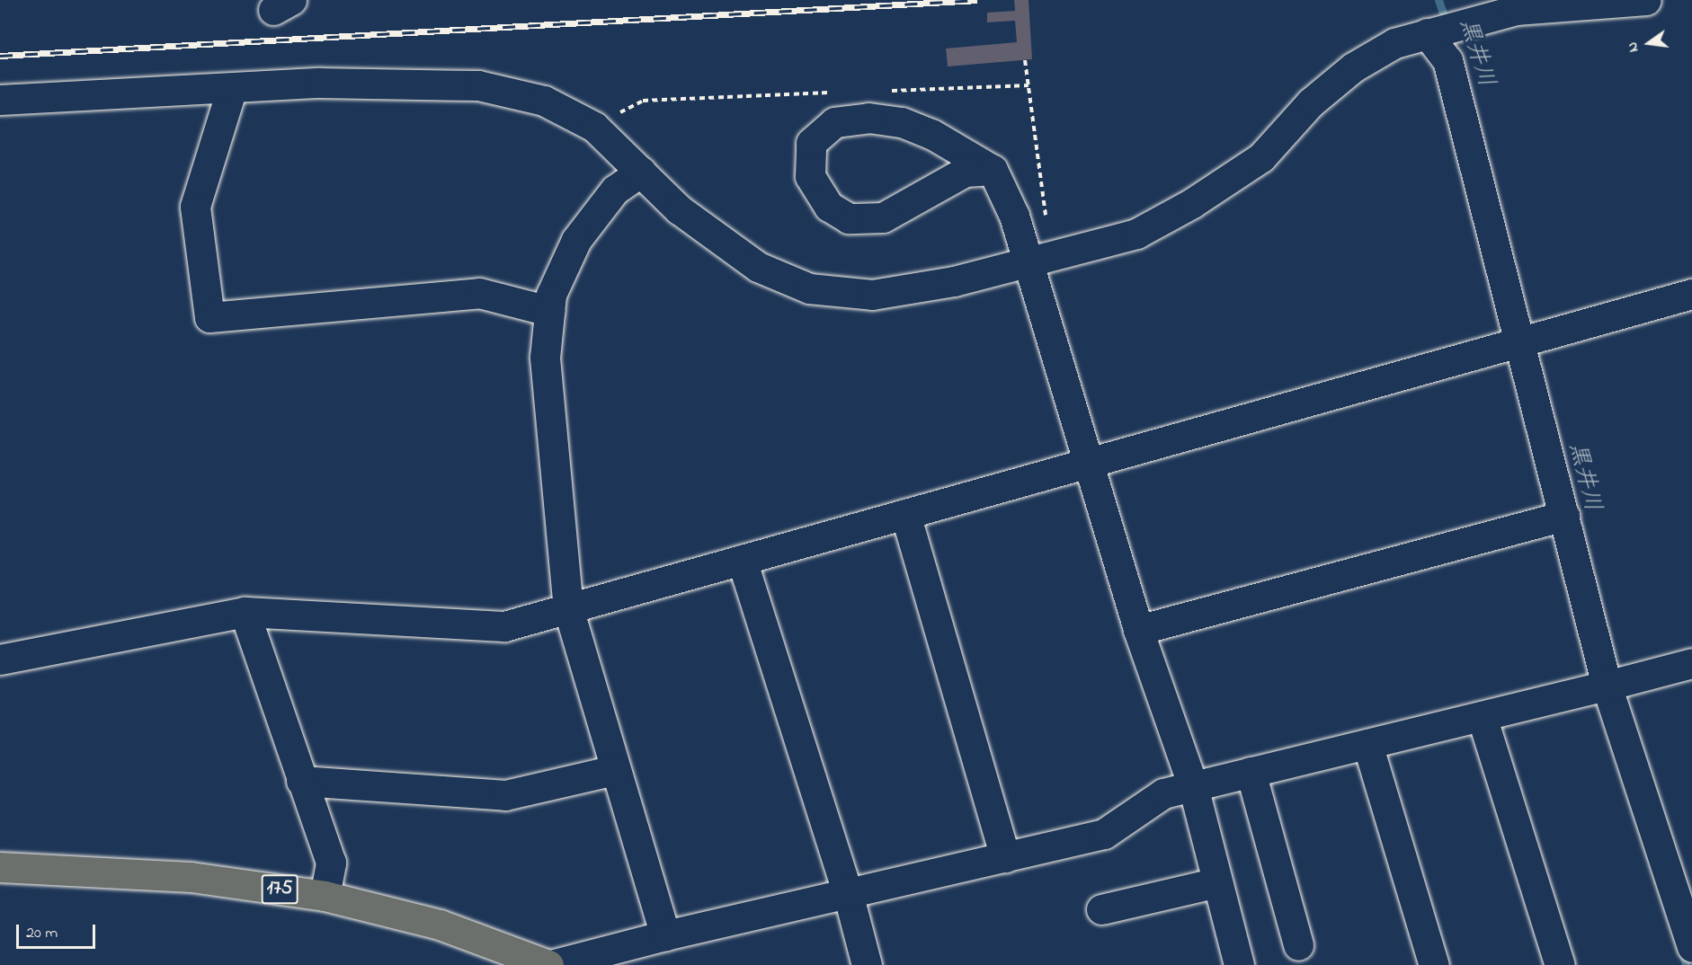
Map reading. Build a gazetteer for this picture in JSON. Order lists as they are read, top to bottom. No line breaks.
{"streets":{"highway":["175"]},"water":["黒井川"],"scale_bar":"20 m","north":"left"}
